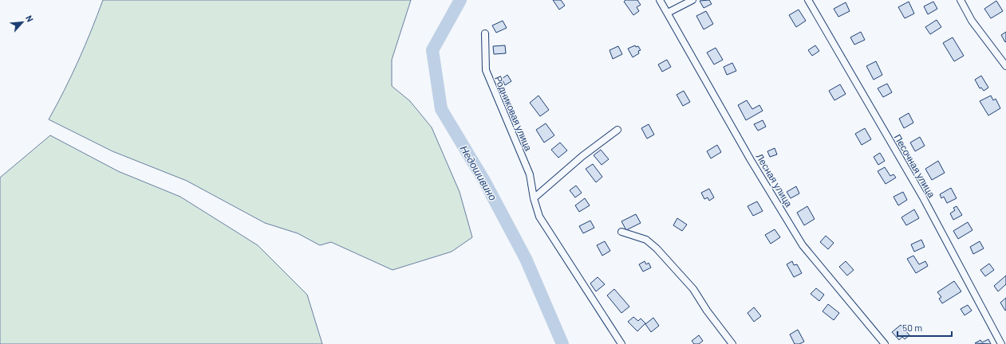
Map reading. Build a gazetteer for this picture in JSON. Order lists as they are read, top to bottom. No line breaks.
{"streets":{"street":["Родниковая улица","Песочная улица","Лесная улица"]},"water":["Недошивино"],"scale_bar":"50 m","north":"top right"}
